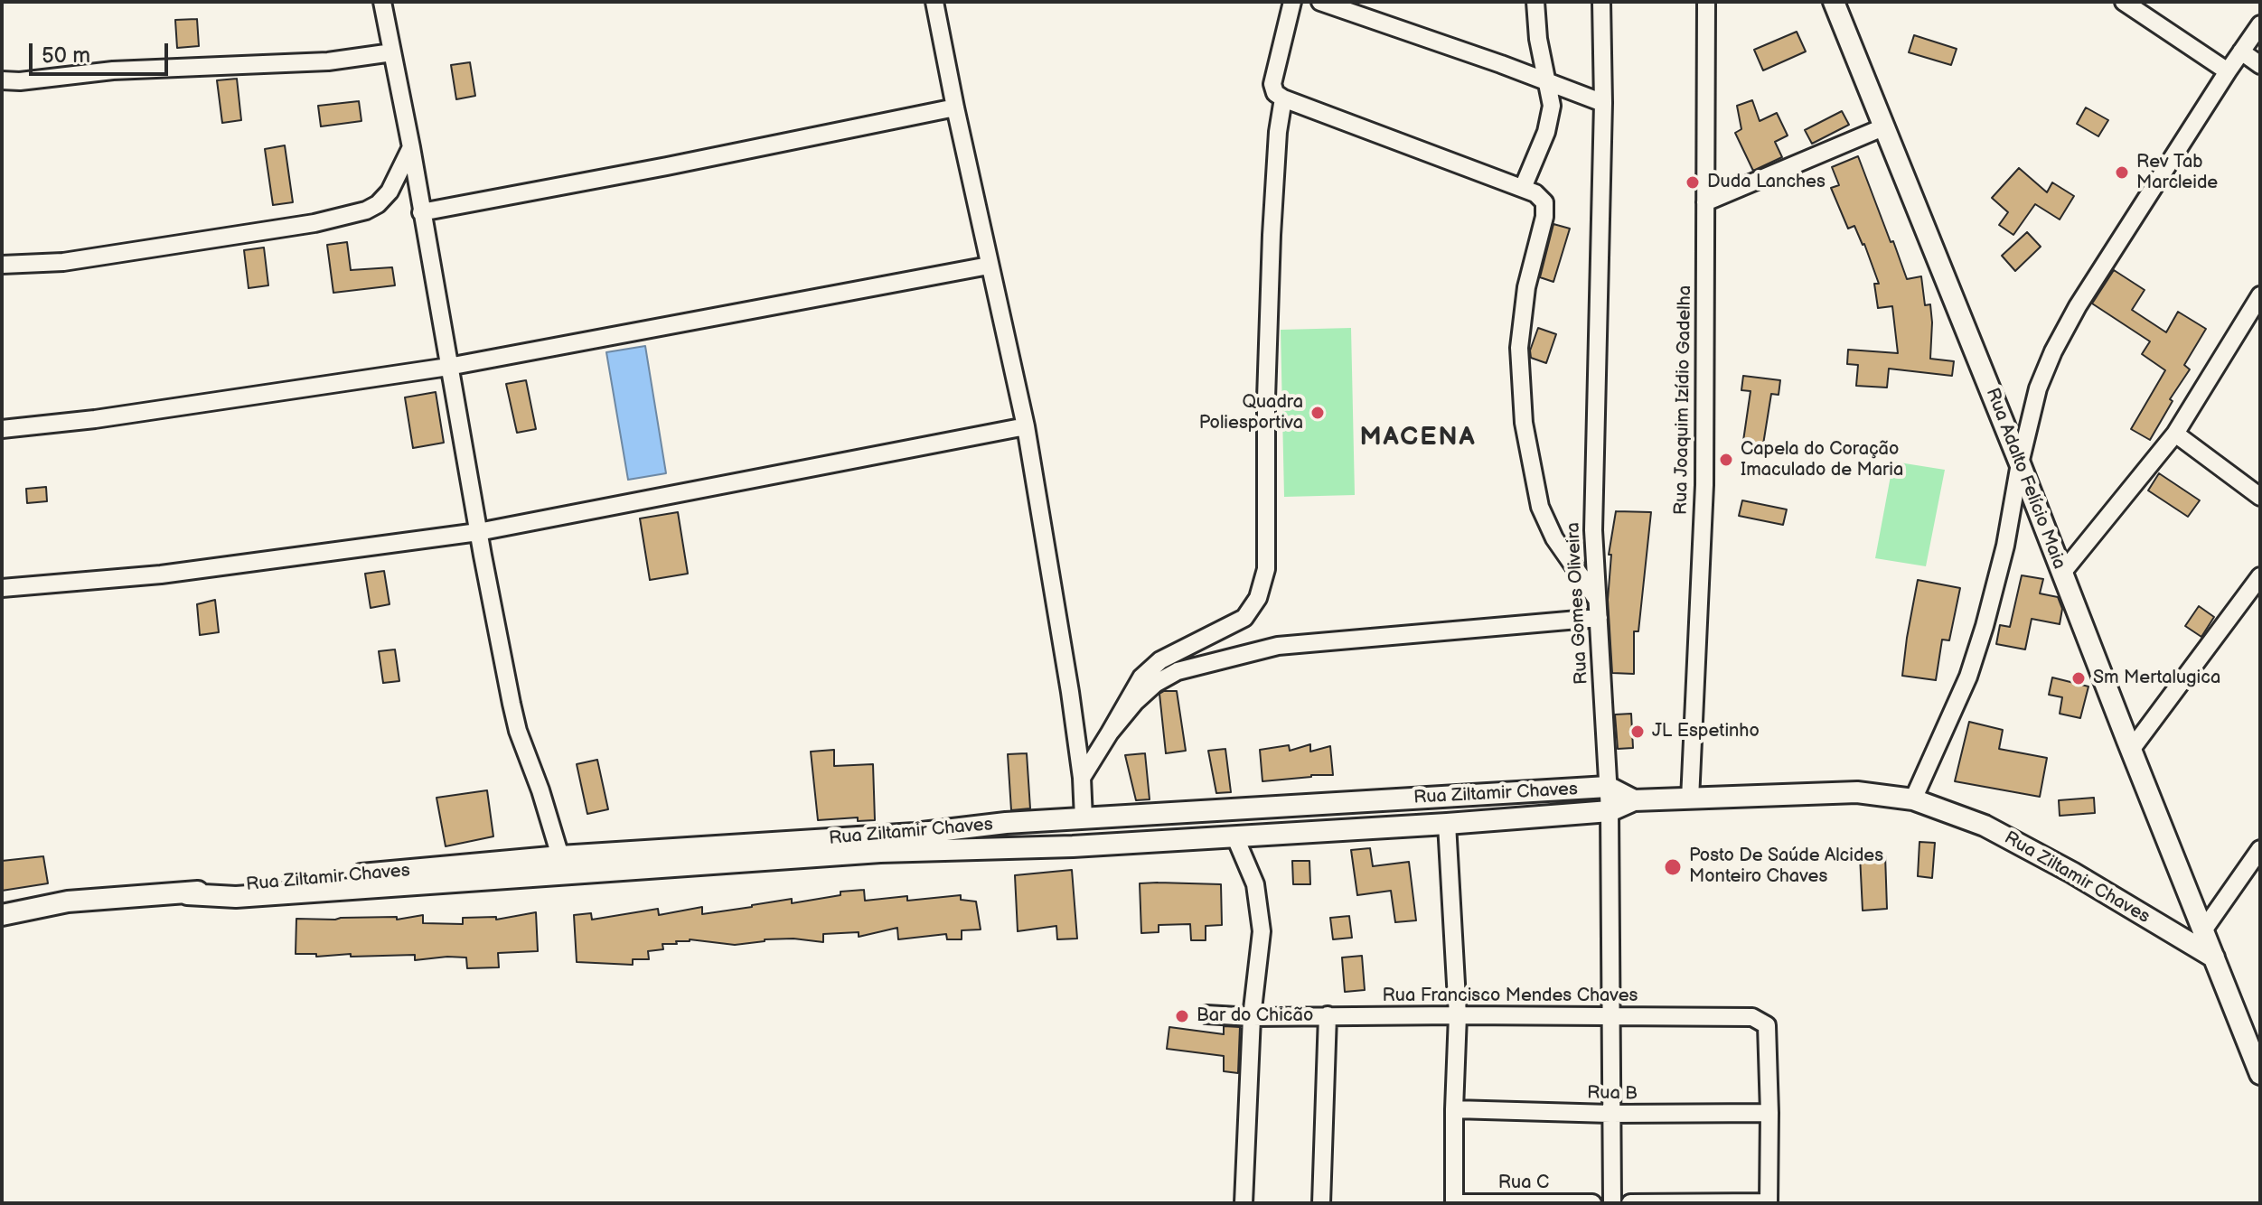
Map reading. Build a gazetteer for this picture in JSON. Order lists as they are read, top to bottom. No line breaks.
{"streets":{"street":["Rua Joaquim Izídio Gadelha","Rua Adalto Felício Maia","Rua Gomes Oliveira","Rua Ziltamir Chaves","Rua Francisco Mendes Chaves","Rua B","Rua C"]},"crossings":[["Rua Joaquim Izídio Gadelha","Rua Ziltamir Chaves"],["Rua Adalto Felício Maia","Rua Ziltamir Chaves"],["Rua Gomes Oliveira","Rua Ziltamir Chaves"],["Rua Gomes Oliveira","Rua Francisco Mendes Chaves"],["Rua Gomes Oliveira","Rua B"],["Rua Francisco Mendes Chaves","Rua B"]],"districts":["MACENA"],"places":["Rev Tab Marcleide","Duda Lanches","Quadra Poliesportiva","Capela do Coração Imaculado de Maria","Sm Mertalugica","JL Espetinho","Posto De Saúde Alcides Monteiro Chaves","Bar do Chicão"],"scale_bar":"50 m"}
